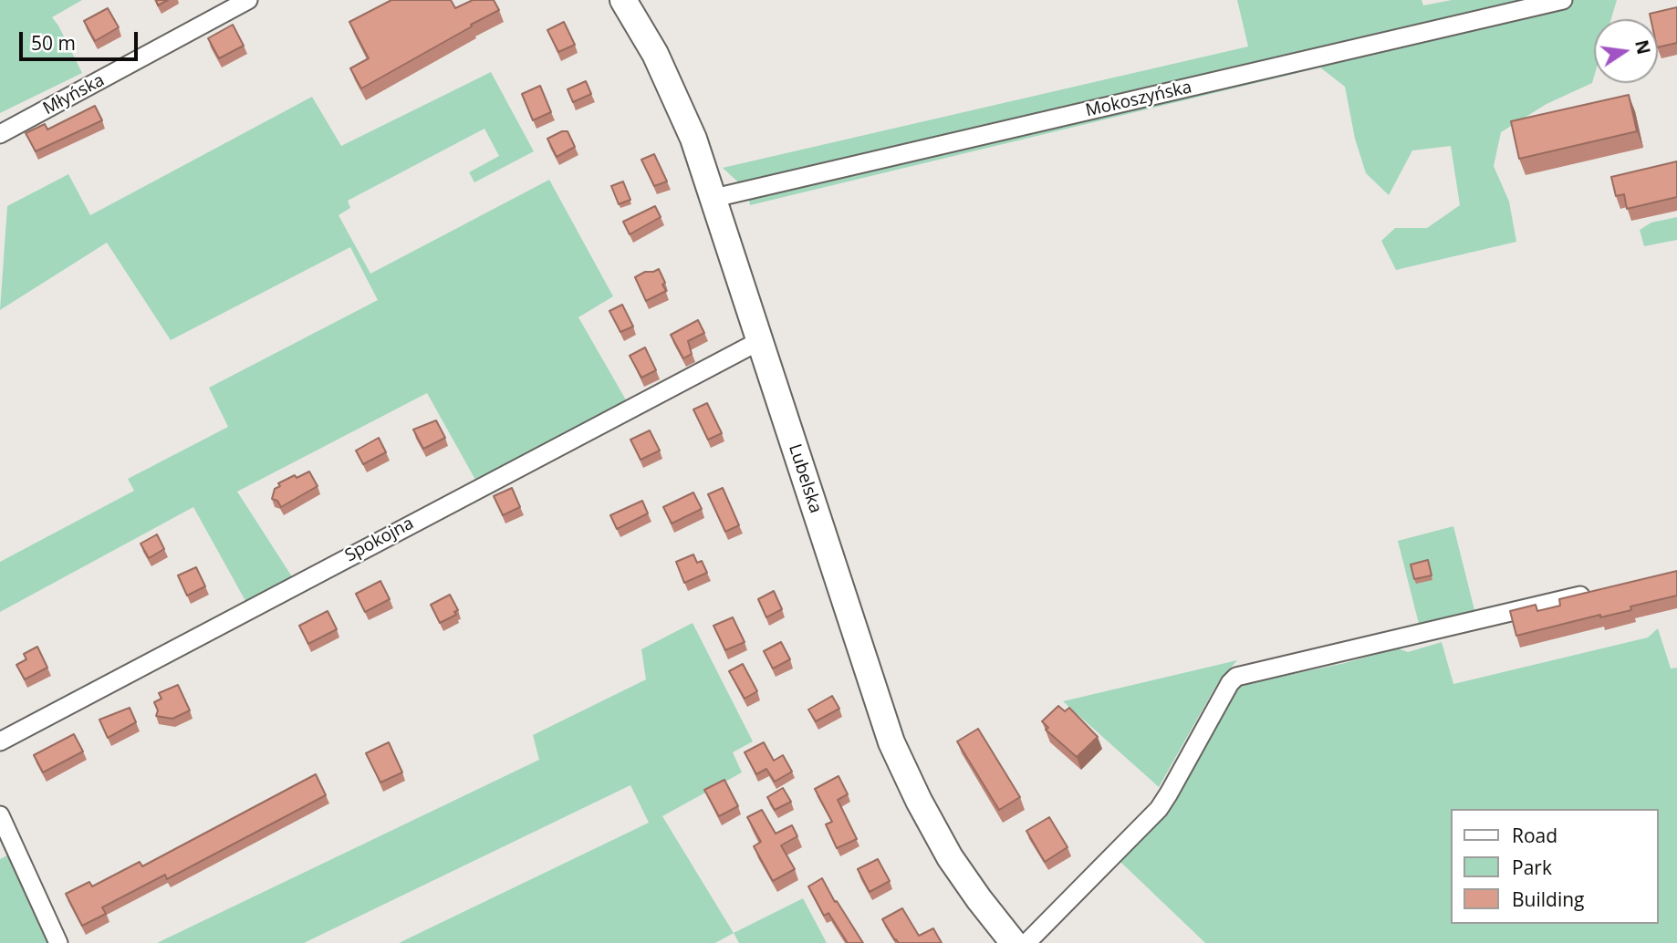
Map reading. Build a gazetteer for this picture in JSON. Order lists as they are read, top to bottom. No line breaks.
{"streets":{"main road":["Lubelska"],"street":["Młyńska","Mokoszyńska","Spokojna"]},"crossings":[["Mokoszyńska","Lubelska"],["Lubelska","Spokojna"]],"legend":["Road","Park","Building"],"scale_bar":"50 m","north":"right"}
